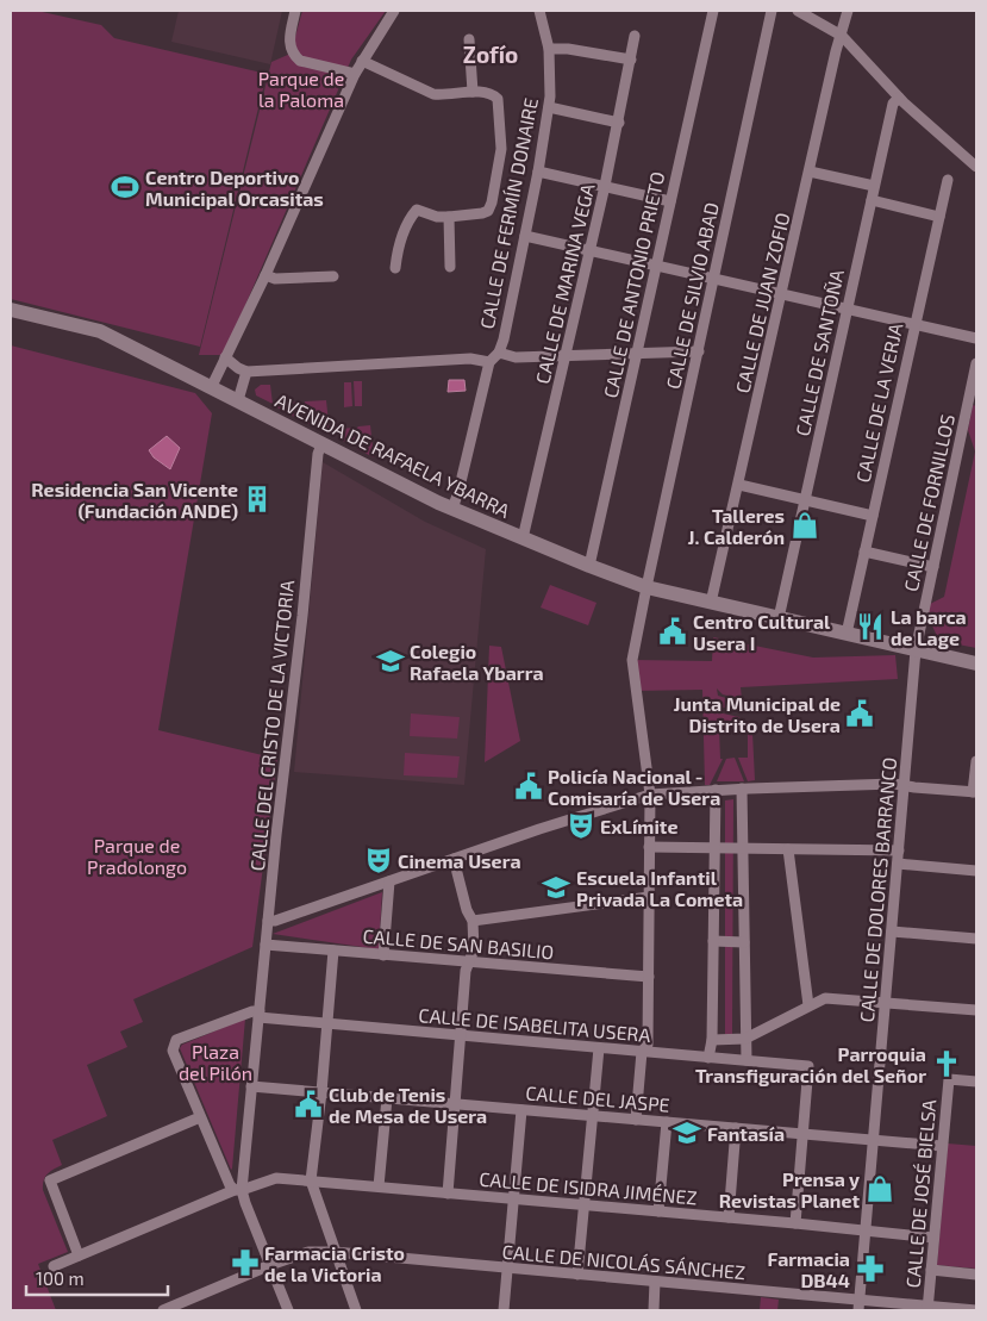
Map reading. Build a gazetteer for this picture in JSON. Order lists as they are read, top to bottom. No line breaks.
{"streets":{"main road":["AVENIDA DE RAFAELA YBARRA"],"street":["CALLE DE FERMÍN DONAIRE","CALLE DE MARINA VEGA","CALLE DE ANTONIO PRIETO","CALLE DE SILVIO ABAD","CALLE DE JUAN ZOFIO","CALLE DE SANTOÑA","CALLE DE LA VERJA","CALLE DE FORNILLOS","CALLE DEL CRISTO DE LA VICTORIA","CALLE DE DOLORES BARRANCO","CALLE DE SAN BASILIO","CALLE DE ISABELITA USERA","CALLE DEL JASPE","CALLE DE ISIDRA JIMÉNEZ","CALLE DE JOSÉ BIELSA","CALLE DE NICOLÁS SÁNCHEZ"]},"crossings":[["CALLE DE MARINA VEGA","AVENIDA DE RAFAELA YBARRA"],["CALLE DE ANTONIO PRIETO","AVENIDA DE RAFAELA YBARRA"],["CALLE DE SILVIO ABAD","AVENIDA DE RAFAELA YBARRA"],["CALLE DE SILVIO ABAD","CALLE DE SAN BASILIO"],["CALLE DE SILVIO ABAD","CALLE DE ISABELITA USERA"],["CALLE DE SILVIO ABAD","CALLE DEL JASPE"],["CALLE DE JUAN ZOFIO","AVENIDA DE RAFAELA YBARRA"],["CALLE DE SANTOÑA","AVENIDA DE RAFAELA YBARRA"],["CALLE DE LA VERJA","AVENIDA DE RAFAELA YBARRA"],["AVENIDA DE RAFAELA YBARRA","CALLE DE FORNILLOS"],["AVENIDA DE RAFAELA YBARRA","CALLE DEL CRISTO DE LA VICTORIA"],["AVENIDA DE RAFAELA YBARRA","CALLE DE DOLORES BARRANCO"],["CALLE DE FORNILLOS","CALLE DE DOLORES BARRANCO"],["CALLE DEL CRISTO DE LA VICTORIA","CALLE DE SAN BASILIO"],["CALLE DEL CRISTO DE LA VICTORIA","CALLE DE ISABELITA USERA"],["CALLE DEL CRISTO DE LA VICTORIA","CALLE DEL JASPE"],["CALLE DEL CRISTO DE LA VICTORIA","CALLE DE ISIDRA JIMÉNEZ"],["CALLE DEL CRISTO DE LA VICTORIA","CALLE DE NICOLÁS SÁNCHEZ"],["CALLE DE DOLORES BARRANCO","CALLE DEL JASPE"],["CALLE DE DOLORES BARRANCO","CALLE DE ISIDRA JIMÉNEZ"],["CALLE DE DOLORES BARRANCO","CALLE DE NICOLÁS SÁNCHEZ"],["CALLE DE ISABELITA USERA","CALLE DEL JASPE"],["CALLE DEL JASPE","CALLE DE JOSÉ BIELSA"],["CALLE DE ISIDRA JIMÉNEZ","CALLE DE JOSÉ BIELSA"],["CALLE DE JOSÉ BIELSA","CALLE DE NICOLÁS SÁNCHEZ"]],"districts":["Zofío"],"parks":["Parque de la Paloma","Parque de Pradolongo","Plaza del Pilón"],"places":{"sports":["Centro Deportivo Municipal Orcasitas"],"building":["Residencia San Vicente (Fundación ANDE)"],"shop":["Talleres J. Calderón","Prensa y Revistas Planet"],"restaurant":["La barca de Lage"],"public building":["Centro Cultural Usera I","Junta Municipal de Distrito de Usera","Policía Nacional - Comisaría de Usera","Club de Tenis de Mesa de Usera"],"school or university":["Colegio Rafaela Ybarra","Escuela Infantil Privada La Cometa","Fantasía"],"theatre":["ExLímite","Cinema Usera"],"church":["Parroquia Transfiguración del Señor"],"pharmacy":["Farmacia Cristo de la Victoria","Farmacia DB44"]},"scale_bar":"100 m"}
